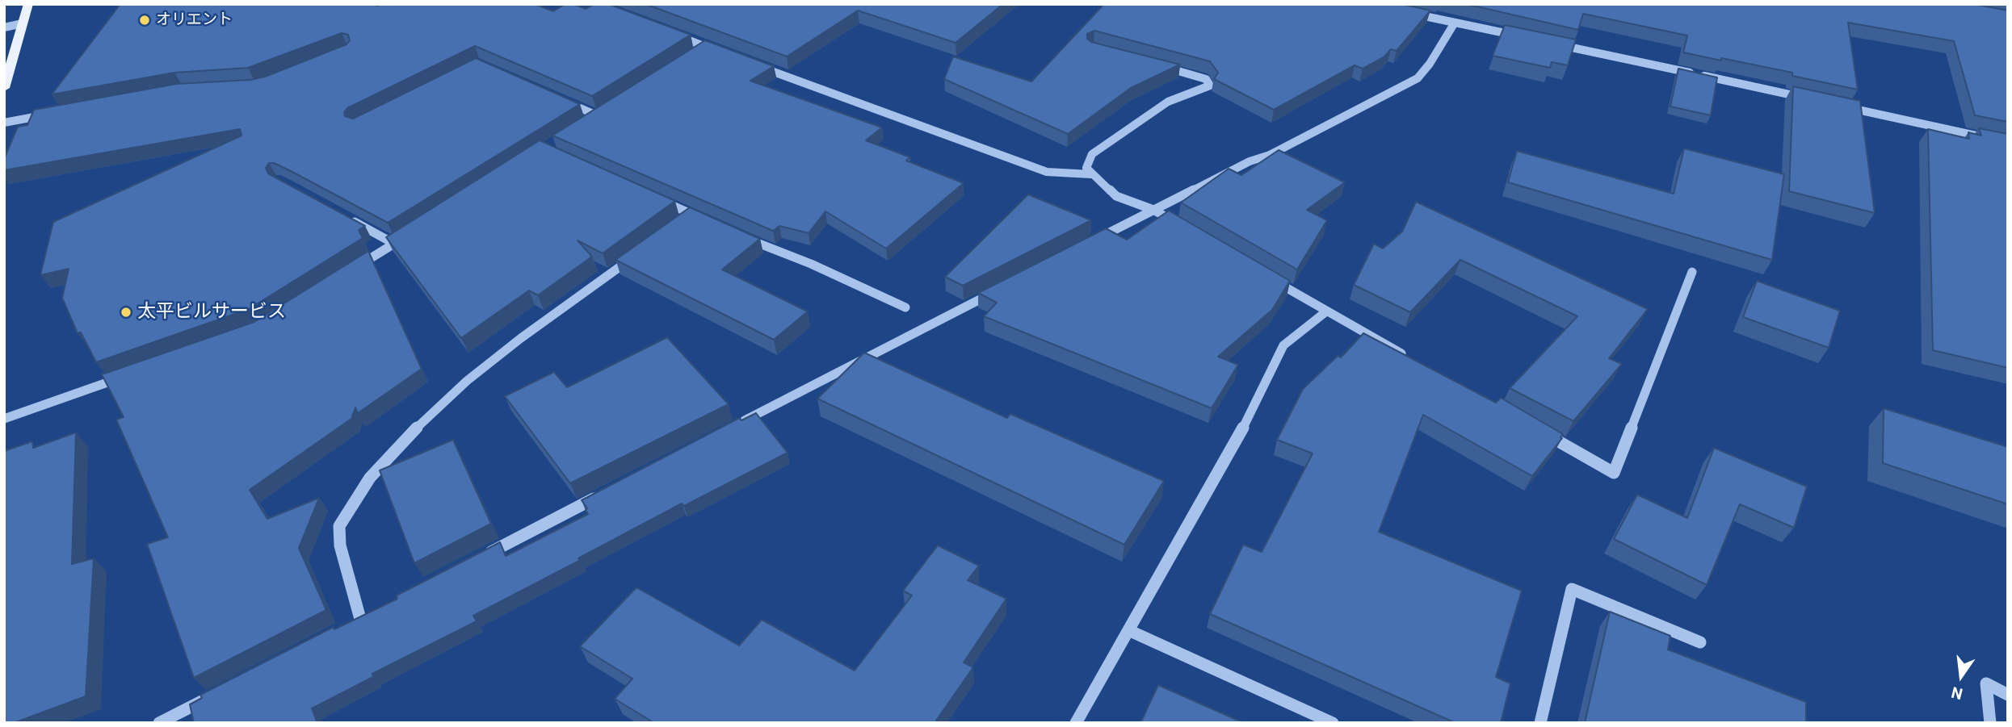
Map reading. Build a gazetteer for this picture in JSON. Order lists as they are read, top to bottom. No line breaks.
{"places":["オリエント","太平ビルサービス"],"north":"bottom"}
